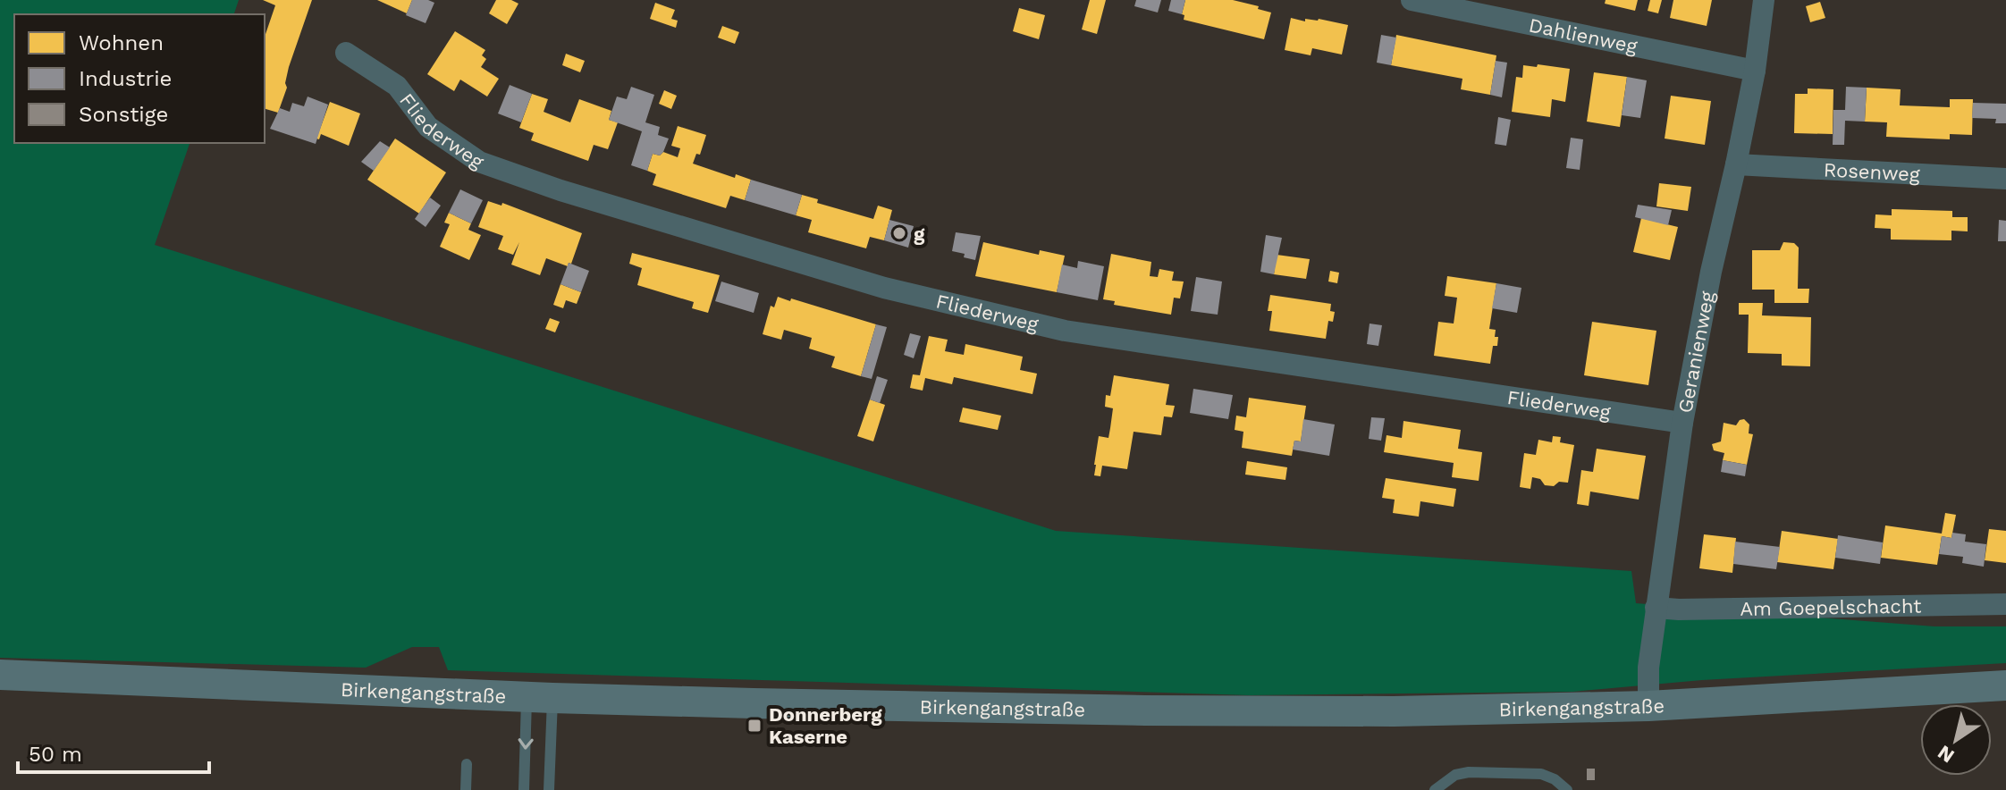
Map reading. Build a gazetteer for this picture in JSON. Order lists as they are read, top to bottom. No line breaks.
{"streets":{"street":["Dahlienweg","Fliederweg","Rosenweg","Geranienweg","Am Goepelschacht","Birkengangstraße"]},"crossings":[["Dahlienweg","Geranienweg"],["Fliederweg","Geranienweg"],["Rosenweg","Geranienweg"],["Geranienweg","Am Goepelschacht"],["Geranienweg","Birkengangstraße"]],"places":{"other":["g"],"transit":["Donnerberg Kaserne"]},"legend":["Wohnen","Industrie","Sonstige"],"scale_bar":"50 m","north":"bottom left"}
